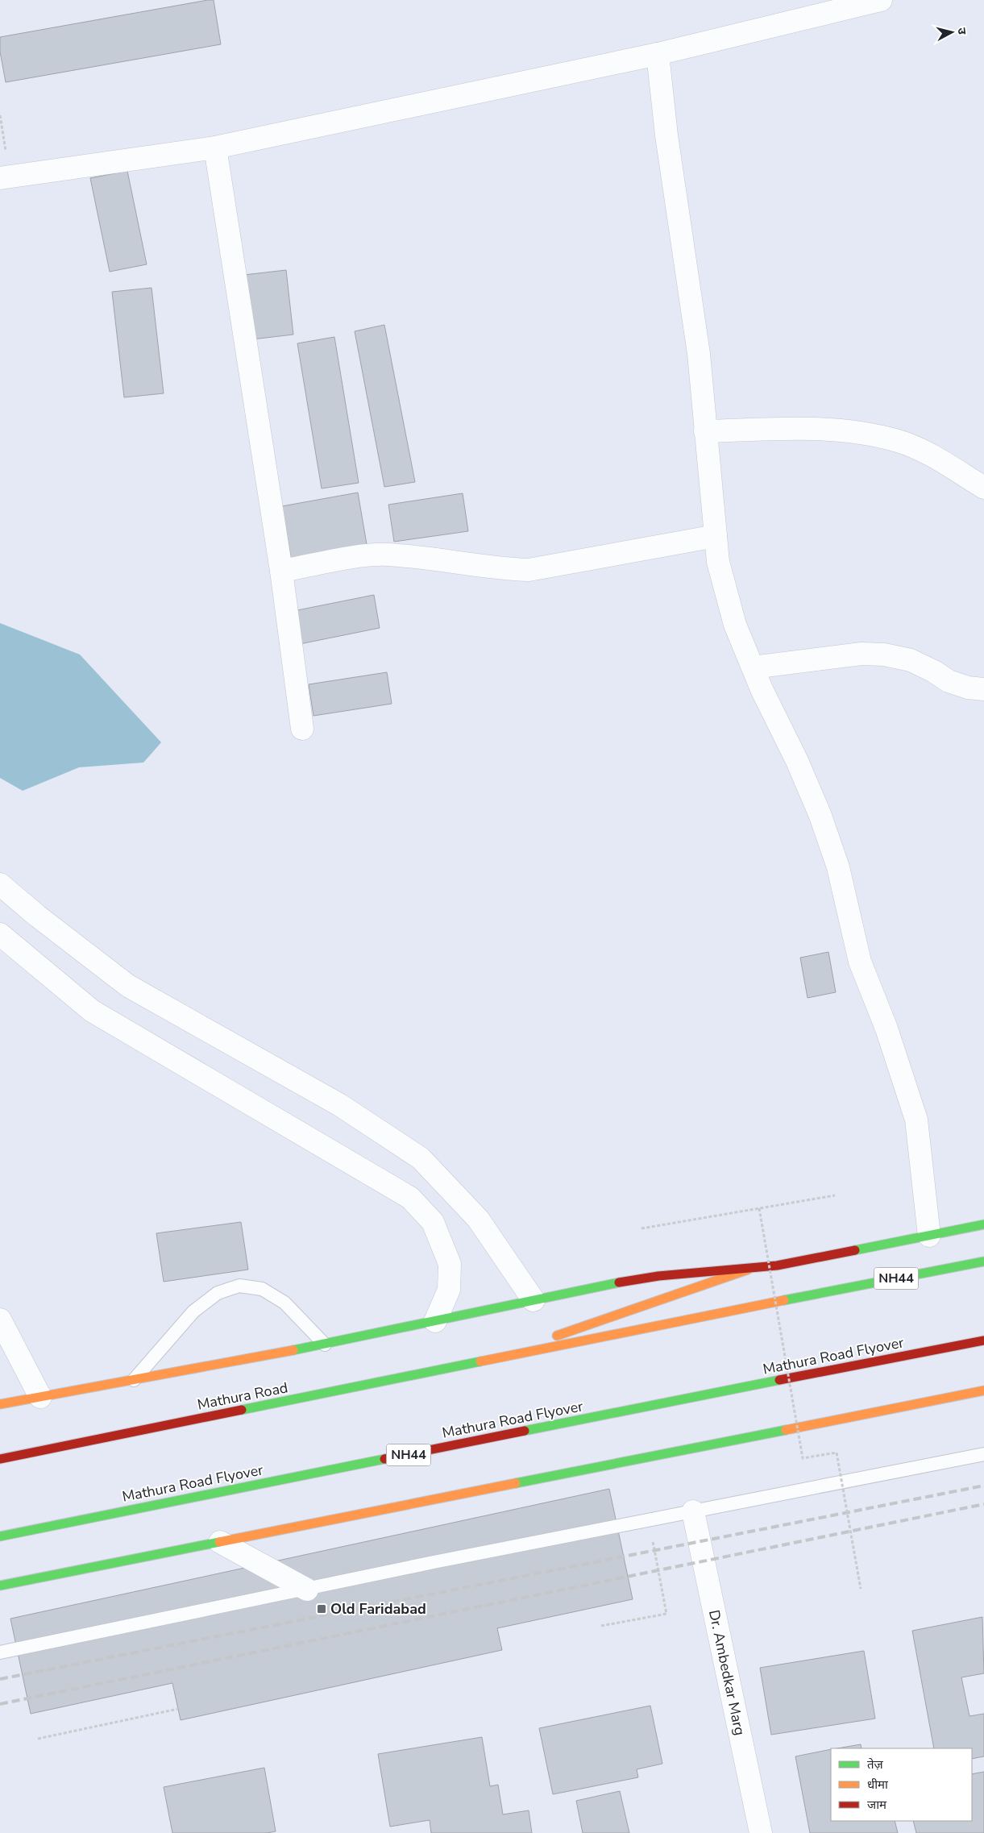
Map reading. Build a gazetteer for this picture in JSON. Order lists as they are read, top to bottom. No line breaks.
{"streets":{"main road":["NH44","Mathura Road Flyover","Mathura Road"],"street":["Dr. Ambedkar Marg"]},"crossings":[["NH44","Mathura Road"]],"places":{"transit":["Old Faridabad"]},"legend":["तेज़","धीमा","जाम"],"north":"right"}
